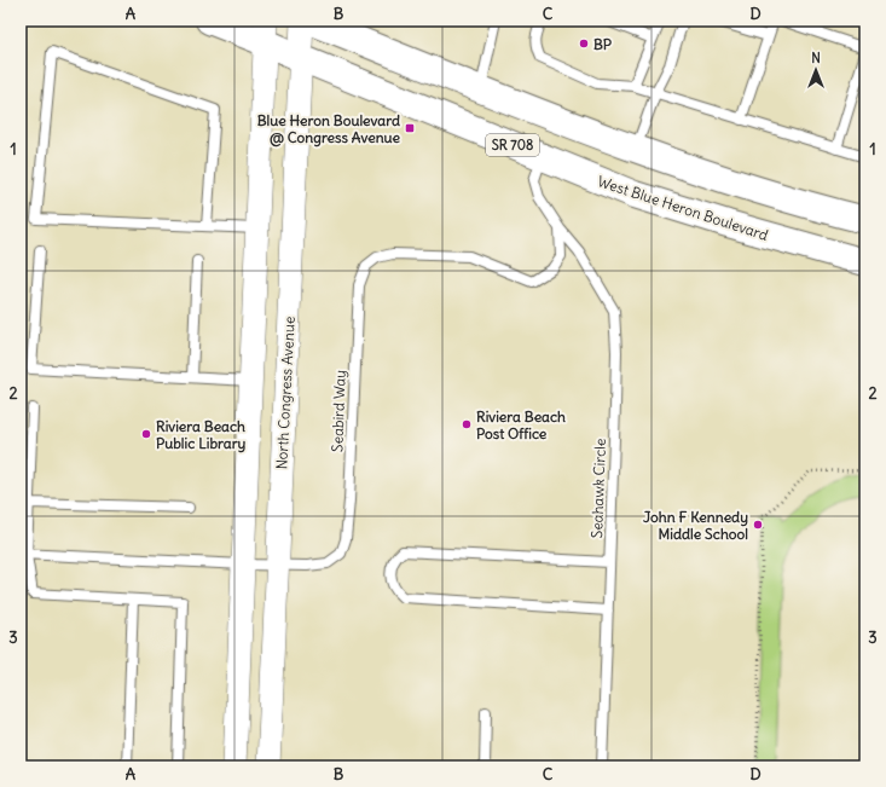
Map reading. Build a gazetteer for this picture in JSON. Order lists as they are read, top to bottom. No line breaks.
{"streets":{"main road":["SR 708","West Blue Heron Boulevard"],"street":["North Congress Avenue"],"lane":["Seabird Way","Seahawk Circle"]},"crossings":[["West Blue Heron Boulevard","North Congress Avenue"],["North Congress Avenue","Seabird Way"],["Seabird Way","Seahawk Circle"]],"places":{"other":["BP","Riviera Beach Post Office","Riviera Beach Public Library","John F Kennedy Middle School"],"transit":["Blue Heron Boulevard @ Congress Avenue"]},"north":"top","grid":{"columns":["A","B","C","D"],"rows":["1","2","3"]}}
